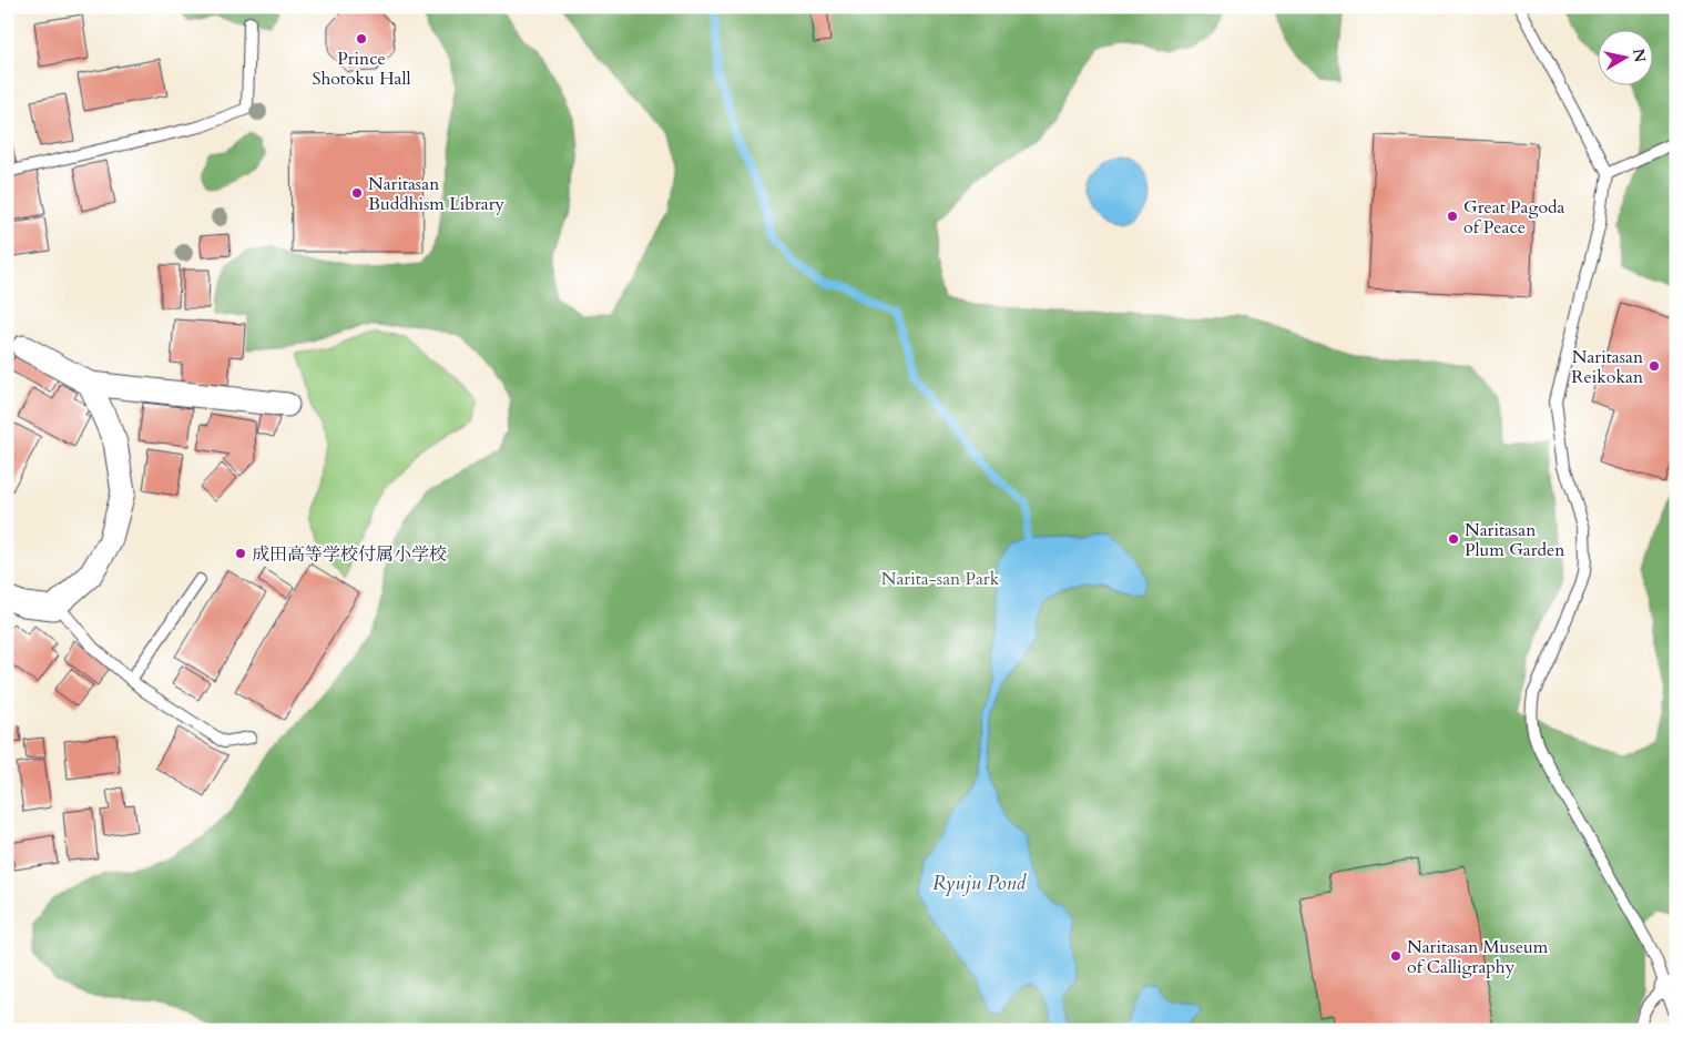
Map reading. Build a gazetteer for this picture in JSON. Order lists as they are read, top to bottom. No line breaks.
{"water":["Ryuju Pond"],"parks":["Narita-san Park"],"places":["Prince Shotoku Hall","Naritasan Buddhism Library","Great Pagoda of Peace","Naritasan Reikokan","Naritasan Plum Garden","成田高等学校付属小学校","Naritasan Museum of Calligraphy"],"north":"right"}
